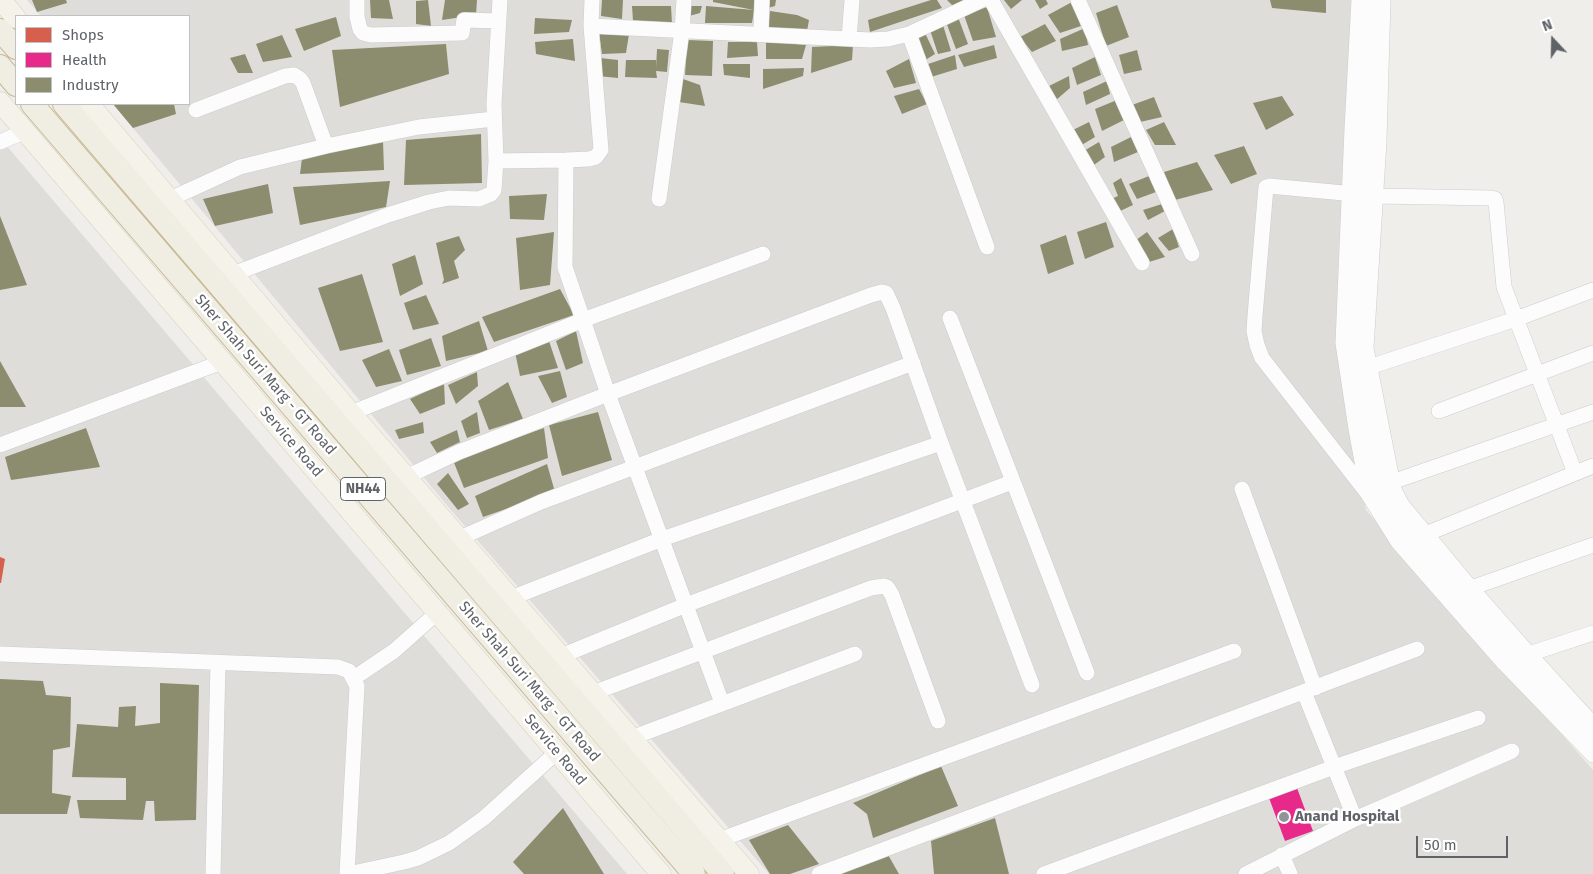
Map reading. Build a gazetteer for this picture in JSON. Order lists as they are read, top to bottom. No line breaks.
{"streets":{"highway":["Sher Shah Suri Marg - GT Road","NH44"],"main road":["Service Road"]},"places":["Anand Hospital"],"legend":["Shops","Health","Industry"],"scale_bar":"50 m","north":"top"}
